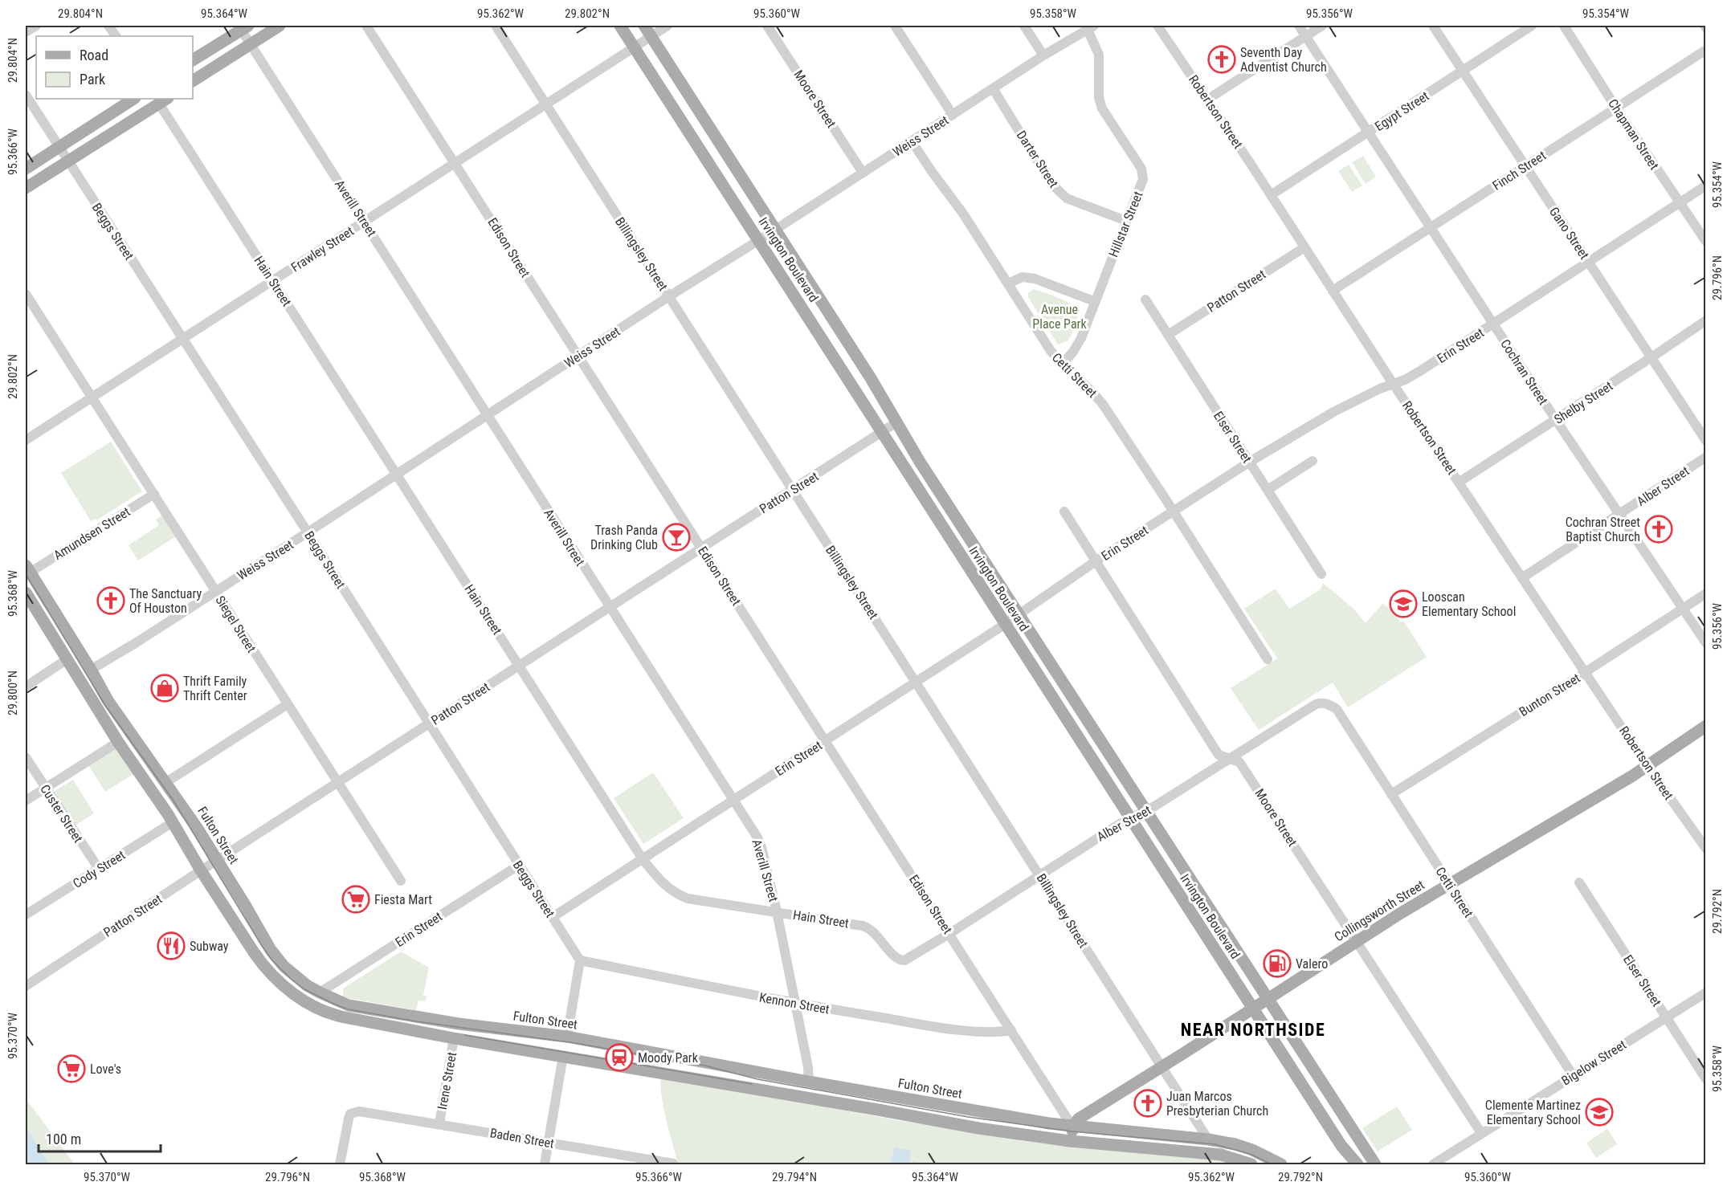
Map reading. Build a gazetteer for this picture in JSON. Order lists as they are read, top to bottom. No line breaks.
{"streets":{"main road":["Irvington Boulevard","Fulton Street","Collingsworth Street"],"street":["Moore Street","Egypt Street","Robertson Street","Chapman Street","Weiss Street","Darter Street","Finch Street","Averill Street","Hillstar Street","Beggs Street","Gano Street","Edison Street","Frawley Street","Billingsley Street","Hain Street","Patton Street","Erin Street","Cochran Street","Cetti Street","Shelby Street","Elser Street","Alber Street","Amundsen Street","Siegel Street","Bunton Street","Custer Street","Cody Street","Kennon Street","Bigelow Street","Irene Street","Baden Street"]},"crossings":[["Moore Street","Weiss Street"],["Moore Street","Erin Street"],["Moore Street","Alber Street"],["Moore Street","Collingsworth Street"],["Moore Street","Bigelow Street"],["Egypt Street","Robertson Street"],["Egypt Street","Gano Street"],["Egypt Street","Cochran Street"],["Robertson Street","Finch Street"],["Robertson Street","Patton Street"],["Robertson Street","Erin Street"],["Robertson Street","Shelby Street"],["Robertson Street","Alber Street"],["Robertson Street","Bunton Street"],["Robertson Street","Collingsworth Street"],["Chapman Street","Finch Street"],["Chapman Street","Erin Street"],["Weiss Street","Darter Street"],["Weiss Street","Averill Street"],["Weiss Street","Hillstar Street"],["Weiss Street","Beggs Street"],["Weiss Street","Edison Street"],["Weiss Street","Billingsley Street"],["Weiss Street","Irvington Boulevard"],["Weiss Street","Hain Street"],["Weiss Street","Cetti Street"],["Weiss Street","Siegel Street"],["Weiss Street","Fulton Street"],["Darter Street","Hillstar Street"],["Finch Street","Gano Street"],["Finch Street","Cochran Street"],["Averill Street","Frawley Street"],["Averill Street","Hain Street"],["Averill Street","Patton Street"],["Averill Street","Erin Street"],["Averill Street","Fulton Street"],["Averill Street","Kennon Street"],["Hillstar Street","Cetti Street"],["Beggs Street","Frawley Street"],["Beggs Street","Patton Street"],["Beggs Street","Erin Street"],["Beggs Street","Kennon Street"],["Gano Street","Erin Street"],["Gano Street","Shelby Street"],["Edison Street","Frawley Street"],["Edison Street","Patton Street"],["Edison Street","Erin Street"],["Edison Street","Alber Street"],["Edison Street","Fulton Street"],["Edison Street","Collingsworth Street"],["Edison Street","Kennon Street"],["Frawley Street","Billingsley Street"],["Frawley Street","Irvington Boulevard"],["Frawley Street","Hain Street"],["Frawley Street","Siegel Street"],["Billingsley Street","Patton Street"],["Billingsley Street","Erin Street"],["Billingsley Street","Alber Street"],["Billingsley Street","Fulton Street"],["Billingsley Street","Collingsworth Street"],["Irvington Boulevard","Patton Street"],["Irvington Boulevard","Erin Street"],["Irvington Boulevard","Alber Street"],["Irvington Boulevard","Collingsworth Street"],["Hain Street","Patton Street"],["Hain Street","Erin Street"],["Hain Street","Alber Street"],["Patton Street","Elser Street"],["Patton Street","Siegel Street"],["Patton Street","Fulton Street"],["Erin Street","Cochran Street"],["Erin Street","Cetti Street"],["Erin Street","Elser Street"],["Erin Street","Fulton Street"],["Cochran Street","Shelby Street"],["Cochran Street","Alber Street"],["Cochran Street","Bunton Street"],["Cetti Street","Alber Street"],["Cetti Street","Bunton Street"],["Cetti Street","Collingsworth Street"],["Cetti Street","Bigelow Street"],["Elser Street","Bigelow Street"],["Amundsen Street","Siegel Street"],["Amundsen Street","Fulton Street"],["Custer Street","Cody Street"],["Fulton Street","Collingsworth Street"],["Irene Street","Baden Street"]],"districts":["NEAR NORTHSIDE"],"parks":["Avenue Place Park"],"places":{"church":["Seventh Day Adventist Church","Cochran Street Baptist Church","The Sanctuary Of Houston","Juan Marcos Presbyterian Church"],"bar":["Trash Panda Drinking Club"],"school or university":["Looscan Elementary School","Clemente Martinez Elementary School"],"shop":["Thrift Family Thrift Center"],"supermarket":["Fiesta Mart","Love's"],"restaurant":["Subway"],"fuel station":["Valero"],"station":["Moody Park"]},"legend":["Road","Park"],"scale_bar":"100 m","coordinates":["29.804°N","95.364°W","95.362°W","29.802°N","95.360°W","95.358°W","95.356°W","95.354°W","95.366°W","29.796°N","95.368°W","29.800°N","29.792°N","95.370°W","29.794°N"]}
